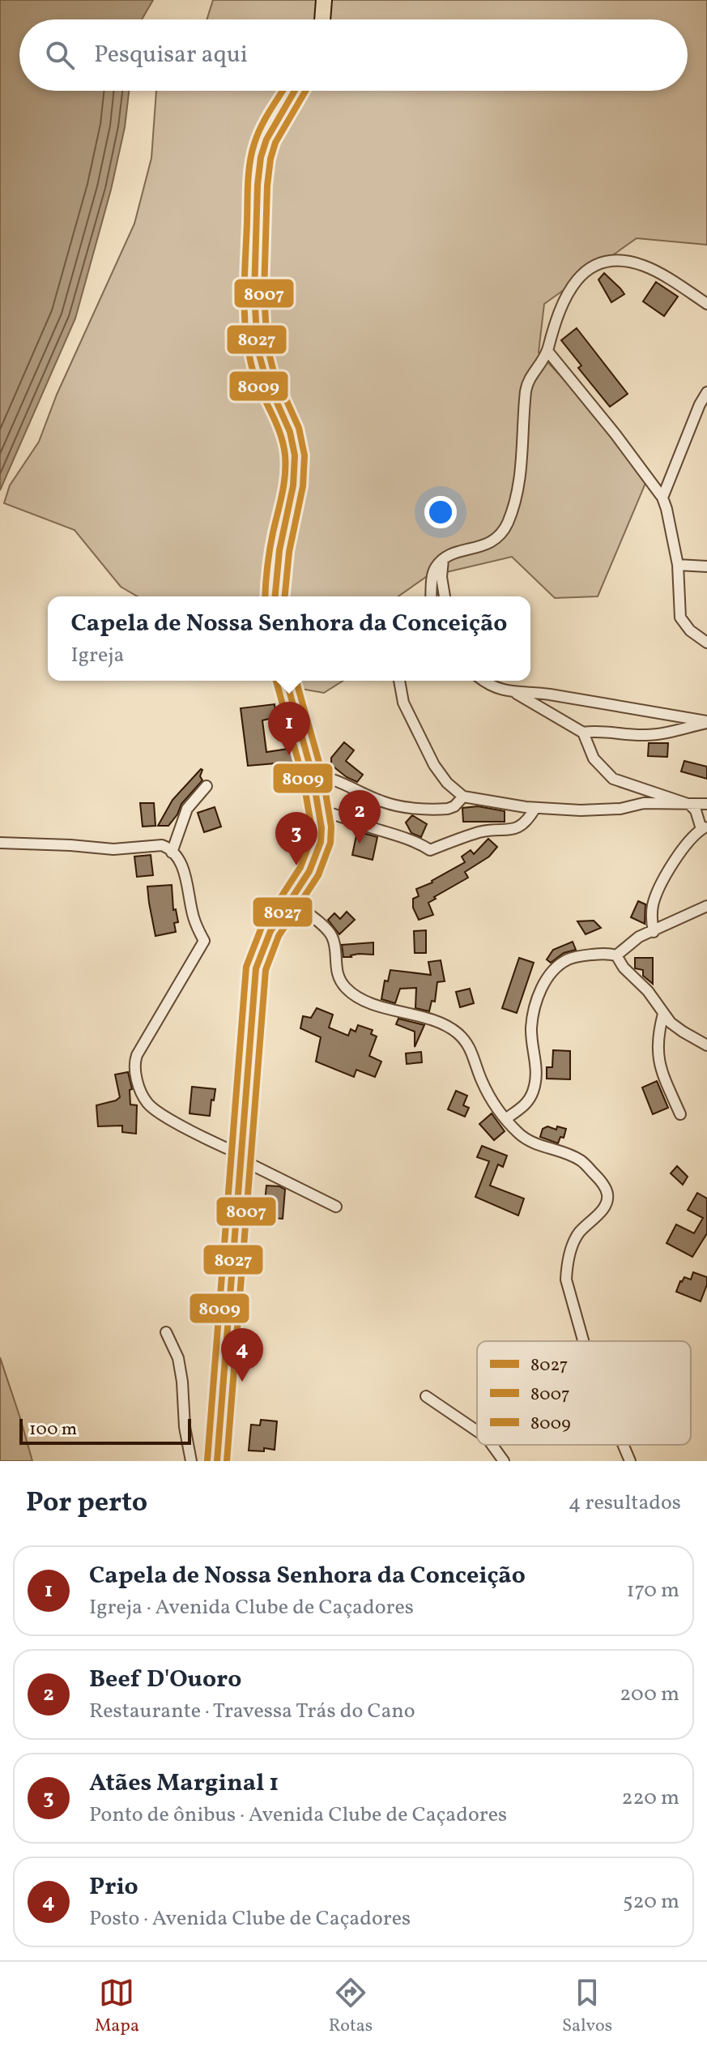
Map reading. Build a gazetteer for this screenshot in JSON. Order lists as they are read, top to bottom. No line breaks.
{"lines":["transit line 8027","transit line 8007","transit line 8009"],"legend":["8027","8007","8009"],"scale_bar":"100 m","page":{"search":"Pesquisar aqui","popup":["Capela de Nossa Senhora da Conceição","Igreja"],"pins":["1","2","3","4"],"scale":"100 m","heading":["Por perto","4 resultados"],"list":[{"mark":"1","name":"Capela de Nossa Senhora da Conceição","note":"Igreja · Avenida Clube de Caçadores","value":"170 m"},{"mark":"2","name":"Beef D'Ouoro","note":"Restaurante · Travessa Trás do Cano","value":"200 m"},{"mark":"3","name":"Atães Marginal 1","note":"Ponto de ônibus · Avenida Clube de Caçadores","value":"220 m"},{"mark":"4","name":"Prio","note":"Posto · Avenida Clube de Caçadores","value":"520 m"}],"nav":["Mapa","Rotas","Salvos"]}}
